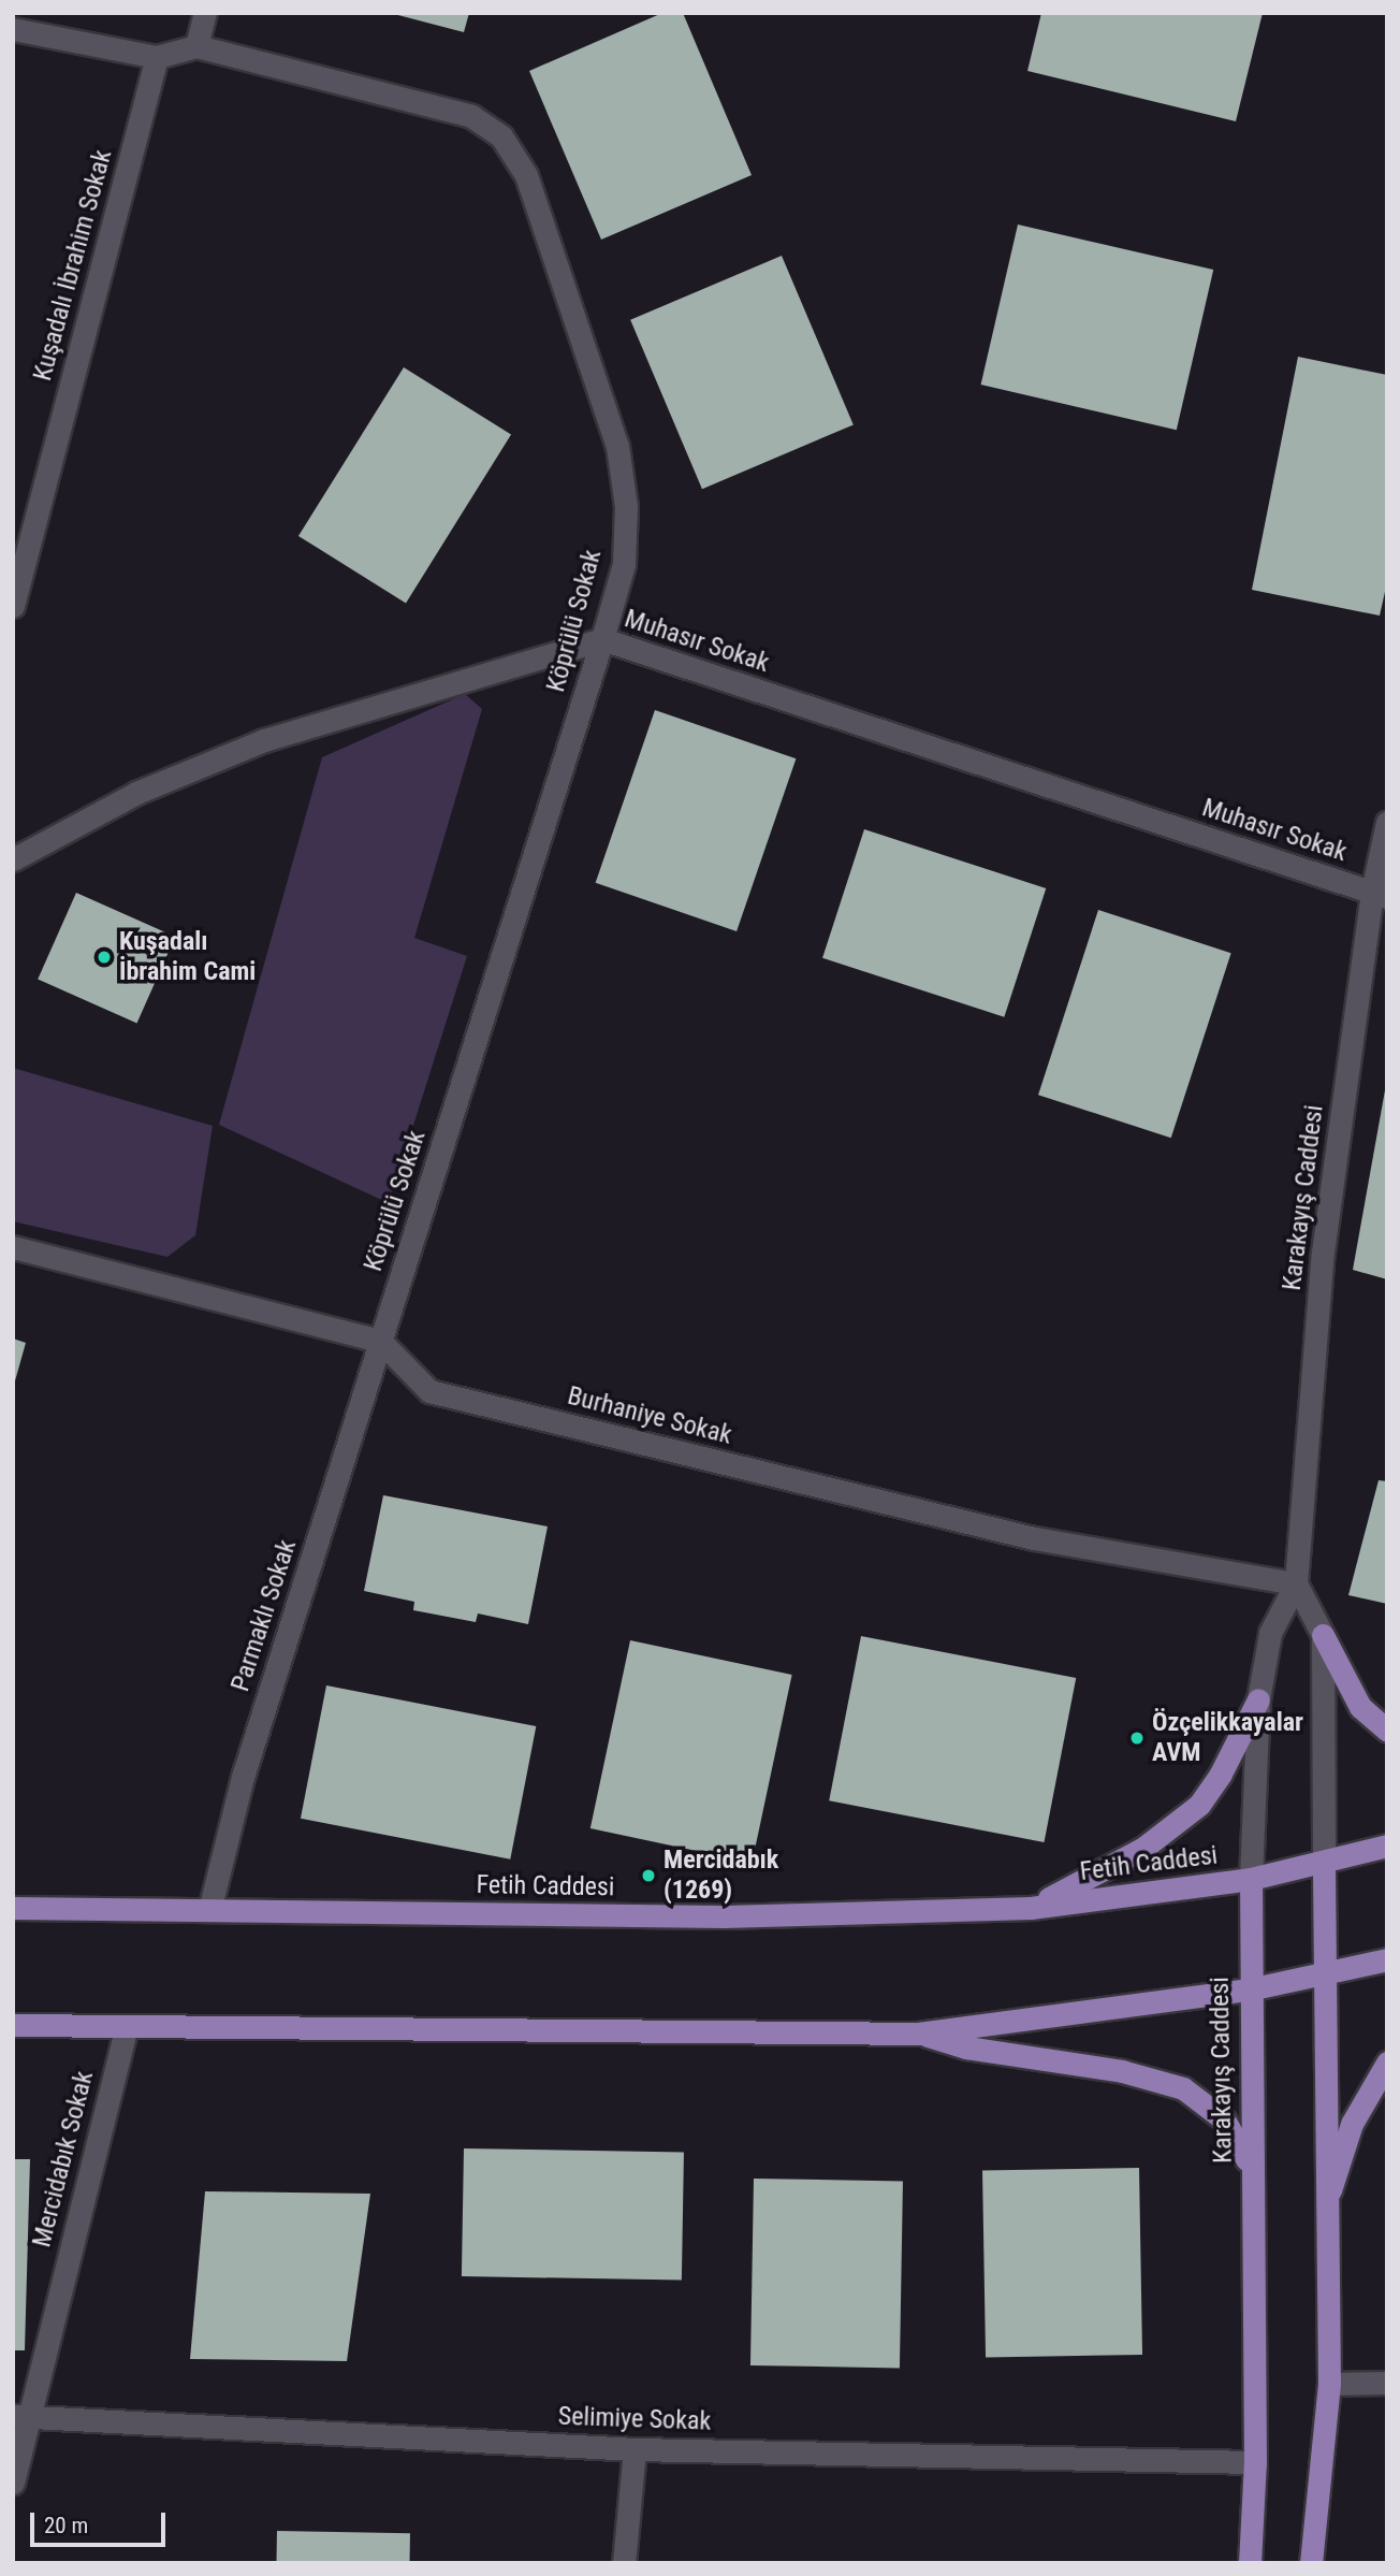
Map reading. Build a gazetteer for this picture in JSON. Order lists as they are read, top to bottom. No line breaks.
{"streets":{"main road":["Karakayış Caddesi","Fetih Caddesi"],"street":["Kuşadalı İbrahim Sokak","Köprülü Sokak","Muhasır Sokak","Burhaniye Sokak","Parmaklı Sokak","Mercidabık Sokak","Selimiye Sokak"]},"crossings":[["Köprülü Sokak","Muhasır Sokak"],["Köprülü Sokak","Burhaniye Sokak"],["Köprülü Sokak","Parmaklı Sokak"],["Muhasır Sokak","Karakayış Caddesi"],["Karakayış Caddesi","Burhaniye Sokak"],["Karakayış Caddesi","Fetih Caddesi"],["Karakayış Caddesi","Selimiye Sokak"],["Burhaniye Sokak","Parmaklı Sokak"],["Parmaklı Sokak","Fetih Caddesi"],["Mercidabık Sokak","Selimiye Sokak"]],"places":["Kuşadalı İbrahim Cami","Özçelikkayalar AVM","Mercidabık (1269)"],"scale_bar":"20 m"}
